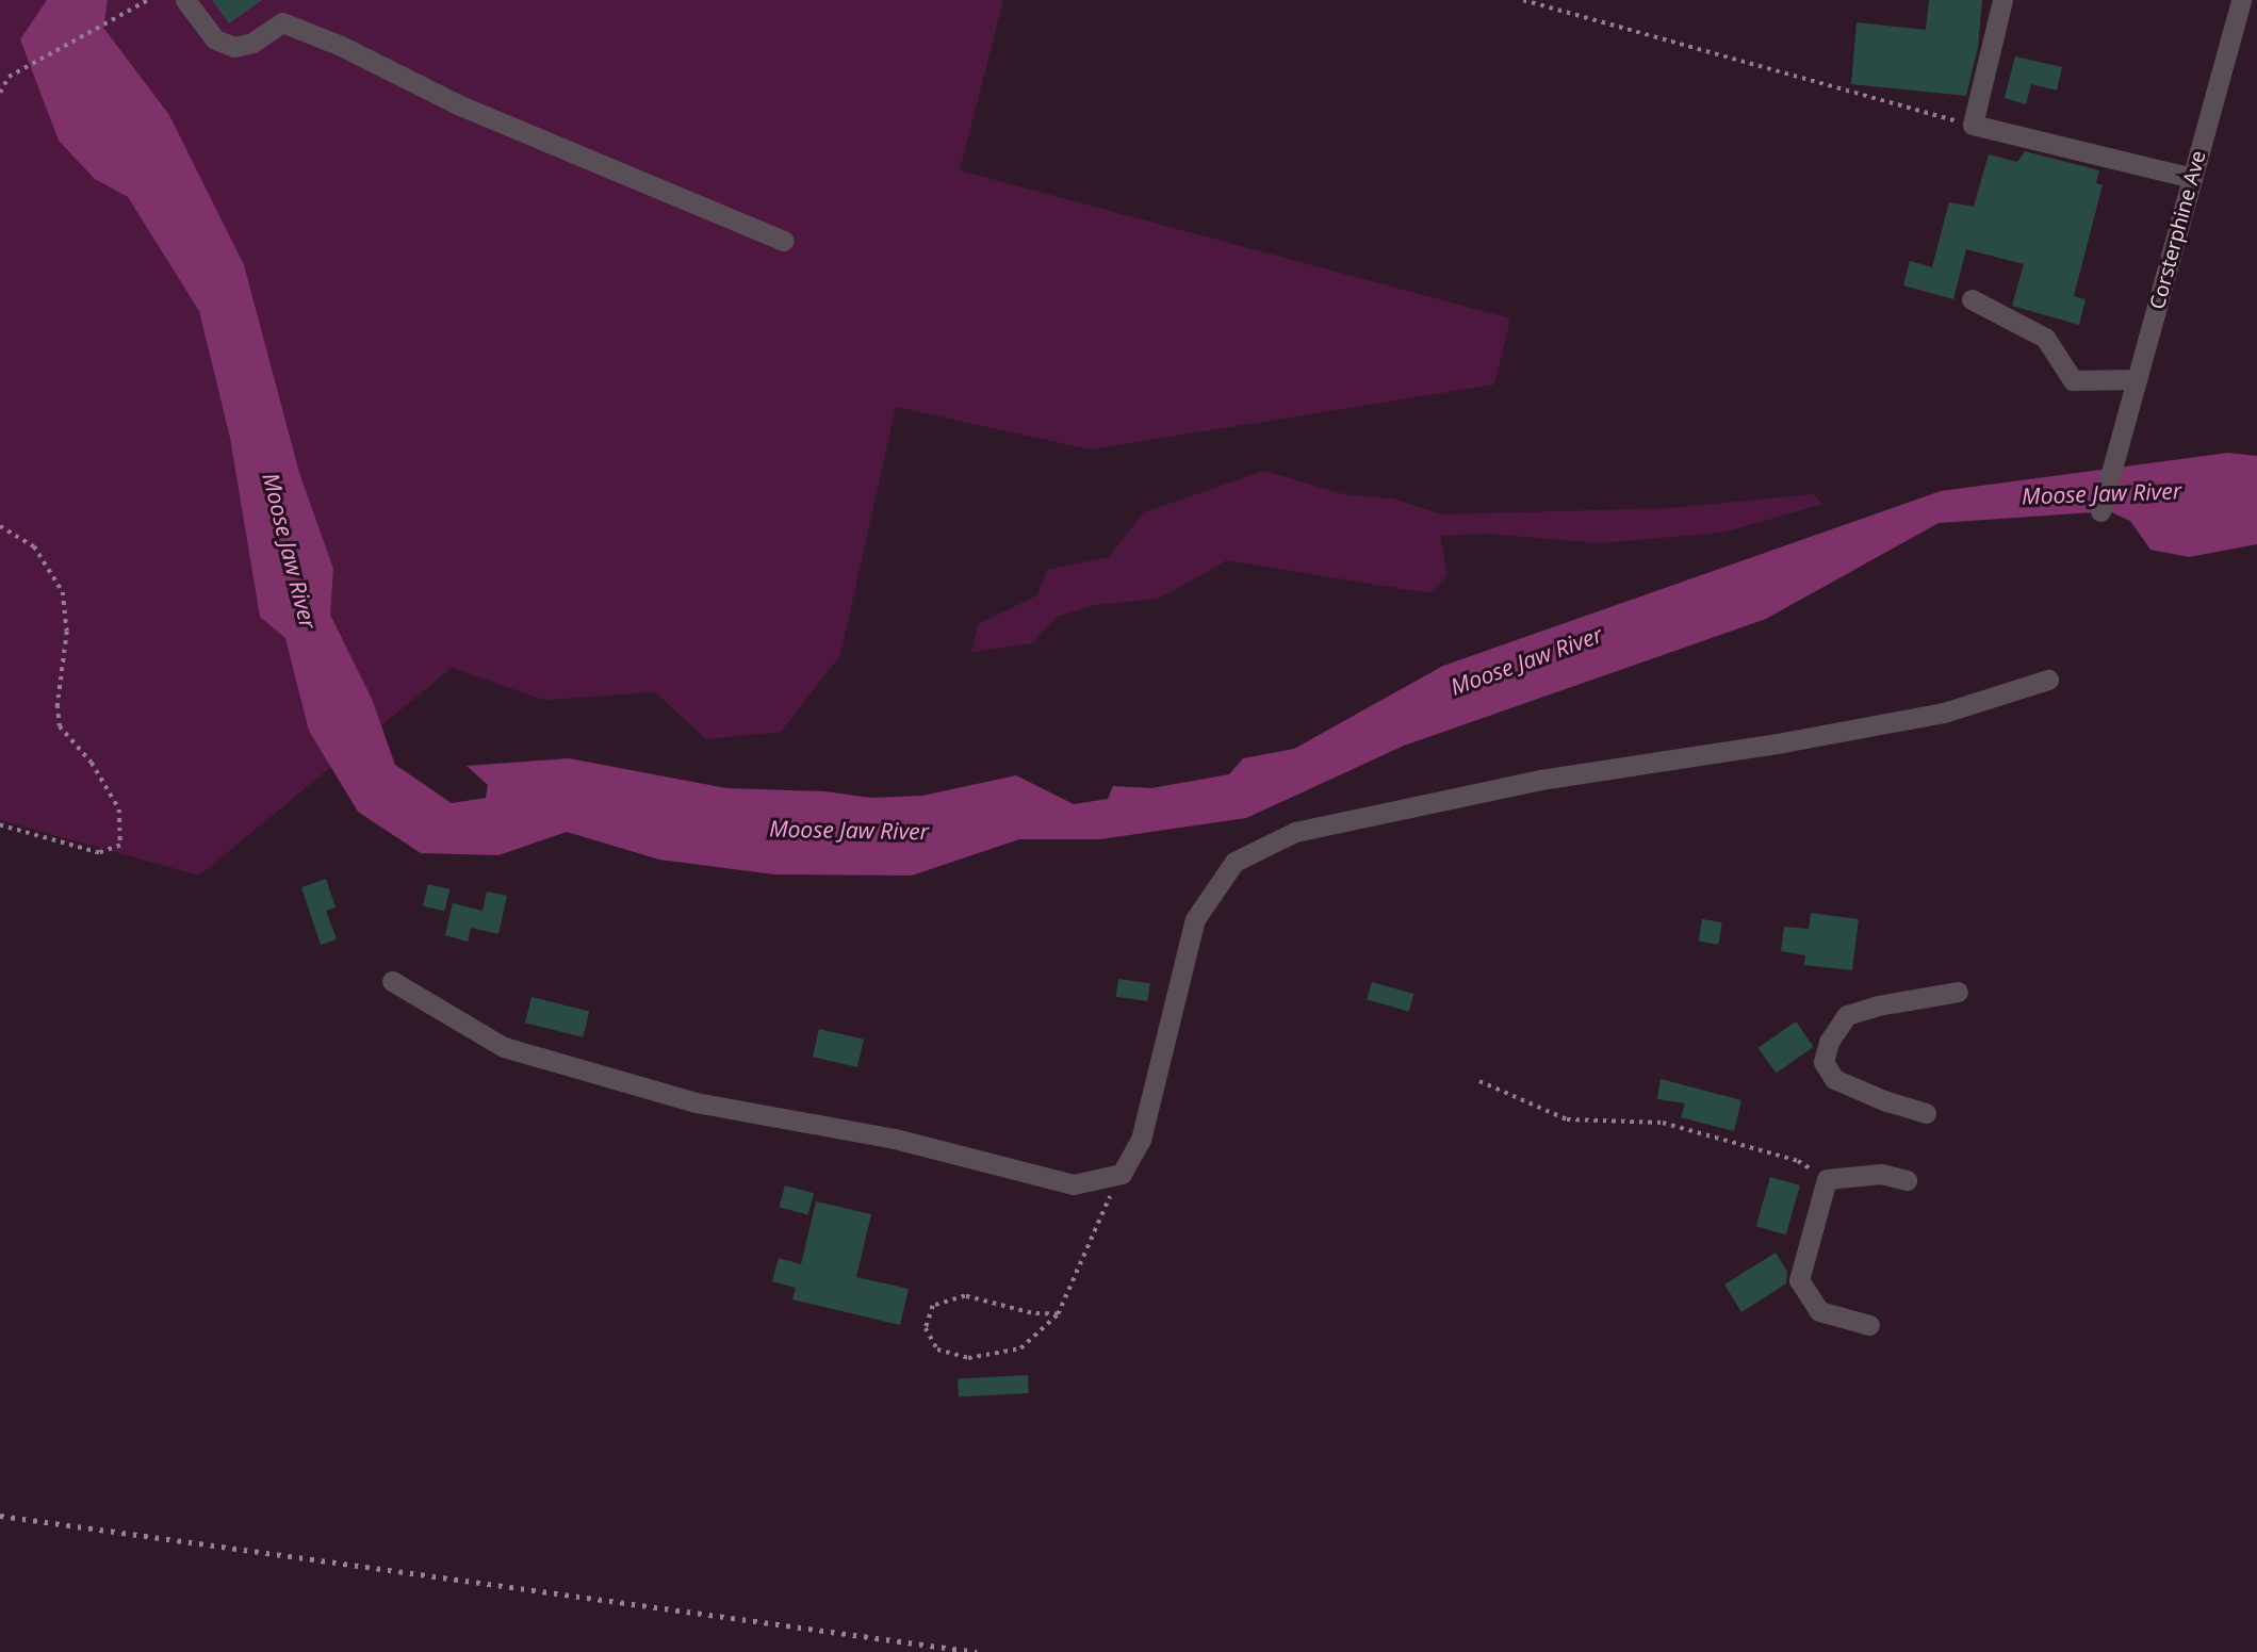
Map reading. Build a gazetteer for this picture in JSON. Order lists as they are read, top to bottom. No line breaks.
{"streets":{"street":["Corsterphine Ave"]},"water":["Moose Jaw River"]}
